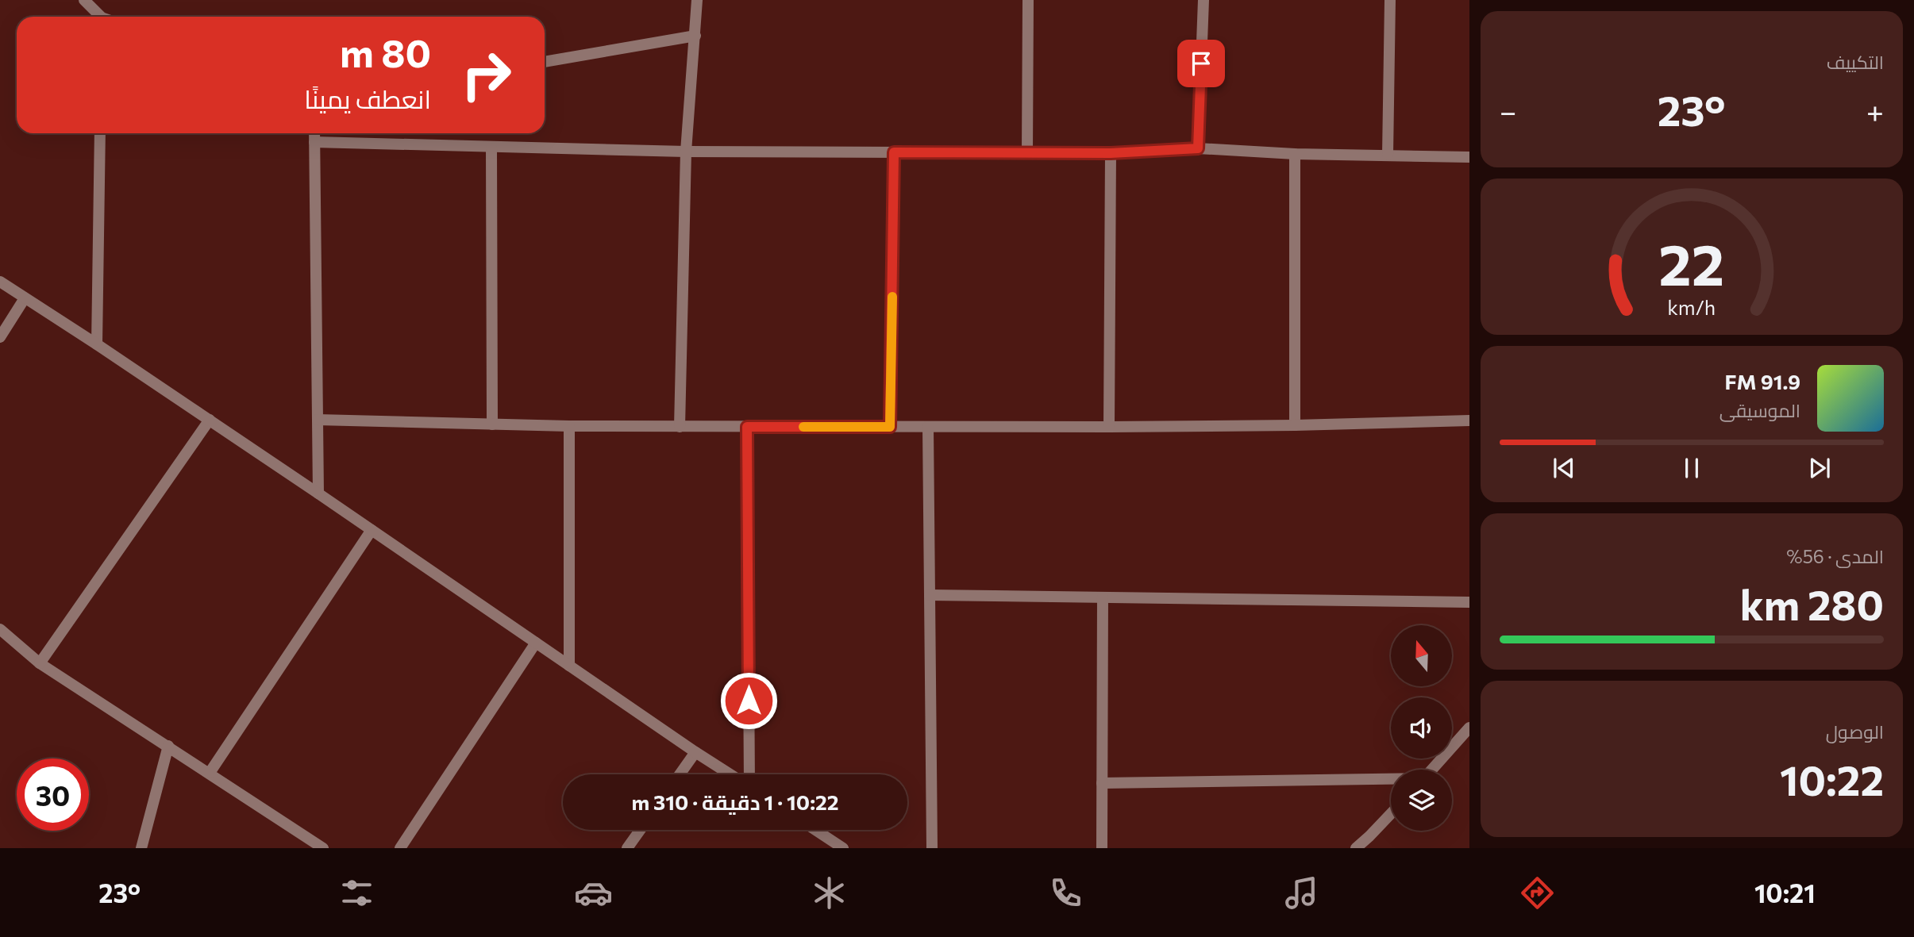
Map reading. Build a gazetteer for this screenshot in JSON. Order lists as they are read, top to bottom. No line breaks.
{"north":"top","page":{"tile":["التكييف",["المدى · 56%","280 km"],["الوصول","10:22"]],"turn":["80 m","انعطف يمينًا"],"heat":["−","23°","+"],"song":["91.9 FM","الموسيقى"],"limit":"30","trip":"10:22 · 1 دقيقة · 310 m","tabs":["10:21","23°"],"gauge":["22","km/h"]}}
